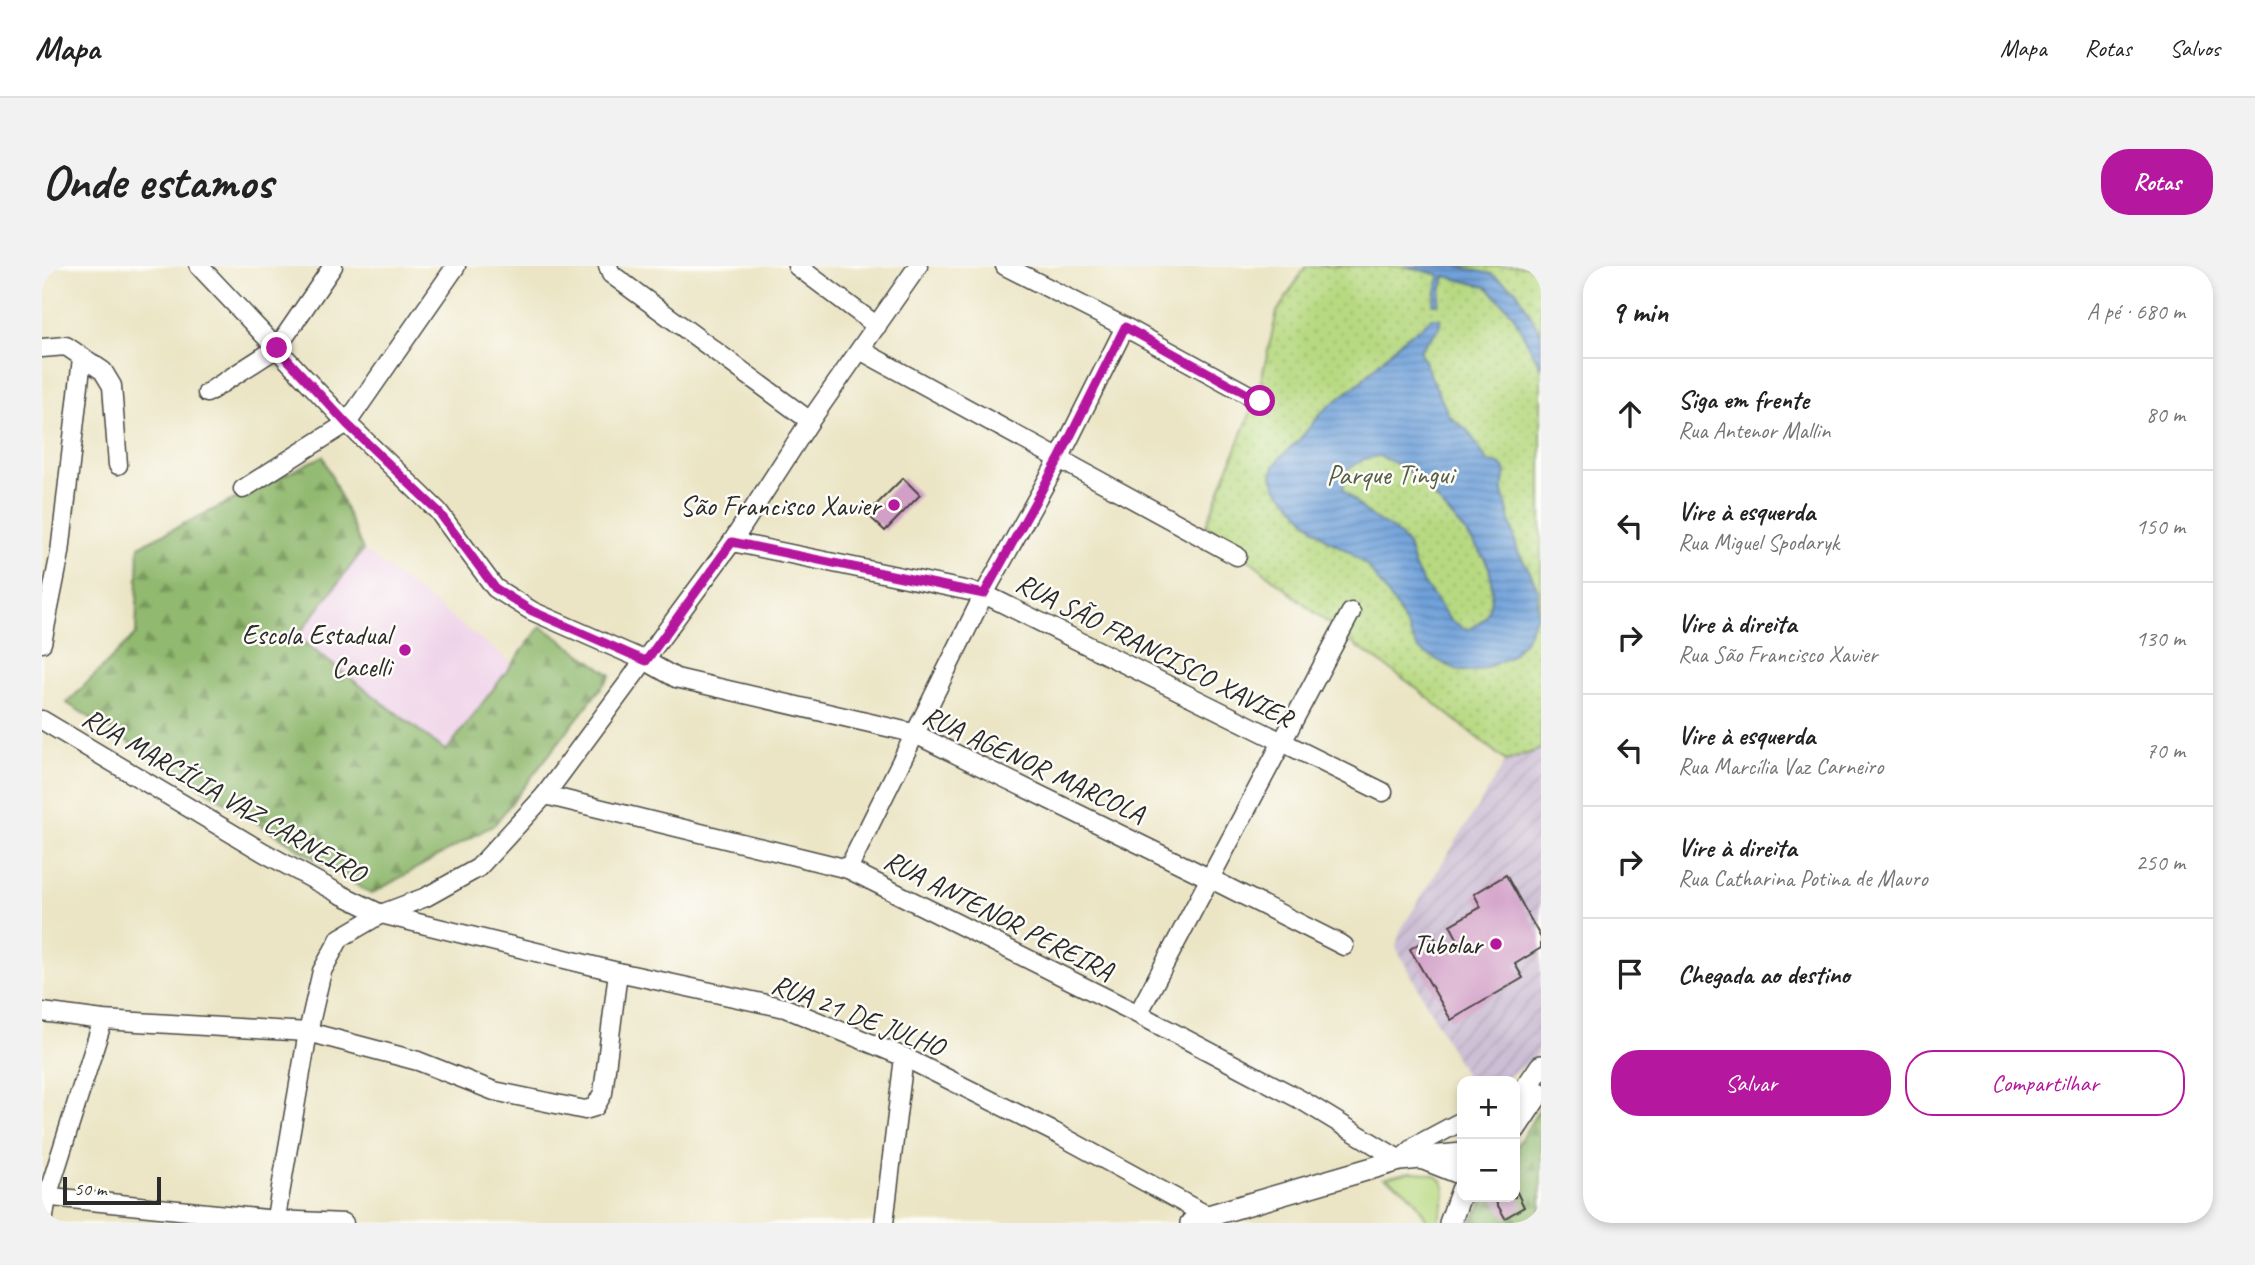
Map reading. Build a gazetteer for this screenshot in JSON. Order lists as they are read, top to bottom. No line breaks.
{"streets":{"street":["RUA SÃO FRANCISCO XAVIER","RUA AGENOR MARCOLA","RUA MARCÍLIA VAZ CARNEIRO","RUA ANTENOR PEREIRA","RUA 21 DE JULHO"]},"crossings":[["RUA SÃO FRANCISCO XAVIER","RUA MARCÍLIA VAZ CARNEIRO"],["RUA AGENOR MARCOLA","RUA MARCÍLIA VAZ CARNEIRO"],["RUA MARCÍLIA VAZ CARNEIRO","RUA ANTENOR PEREIRA"],["RUA MARCÍLIA VAZ CARNEIRO","RUA 21 DE JULHO"]],"parks":["Parque Tingui"],"places":["São Francisco Xavier","Escola Estadual Cacelli","Tubolar"],"scale_bar":"50 m","page":{"header":"Mapa","nav":["Mapa","Rotas","Salvos"],"buttons":["Rotas",["Salvar","Compartilhar"]],"title":"Onde estamos","heading":["9 min","A pé · 680 m"],"list":[["Siga em frente","Rua Antenor Mallin","80 m"],["Vire à esquerda","Rua Miguel Spodaryk","150 m"],["Vire à direita","Rua São Francisco Xavier","130 m"],["Vire à esquerda","Rua Marcília Vaz Carneiro","70 m"],["Vire à direita","Rua Catharina Potina de Mauro","250 m"],"Chegada ao destino"],"map_buttons":["+","−"],"scale":"50 m"}}
